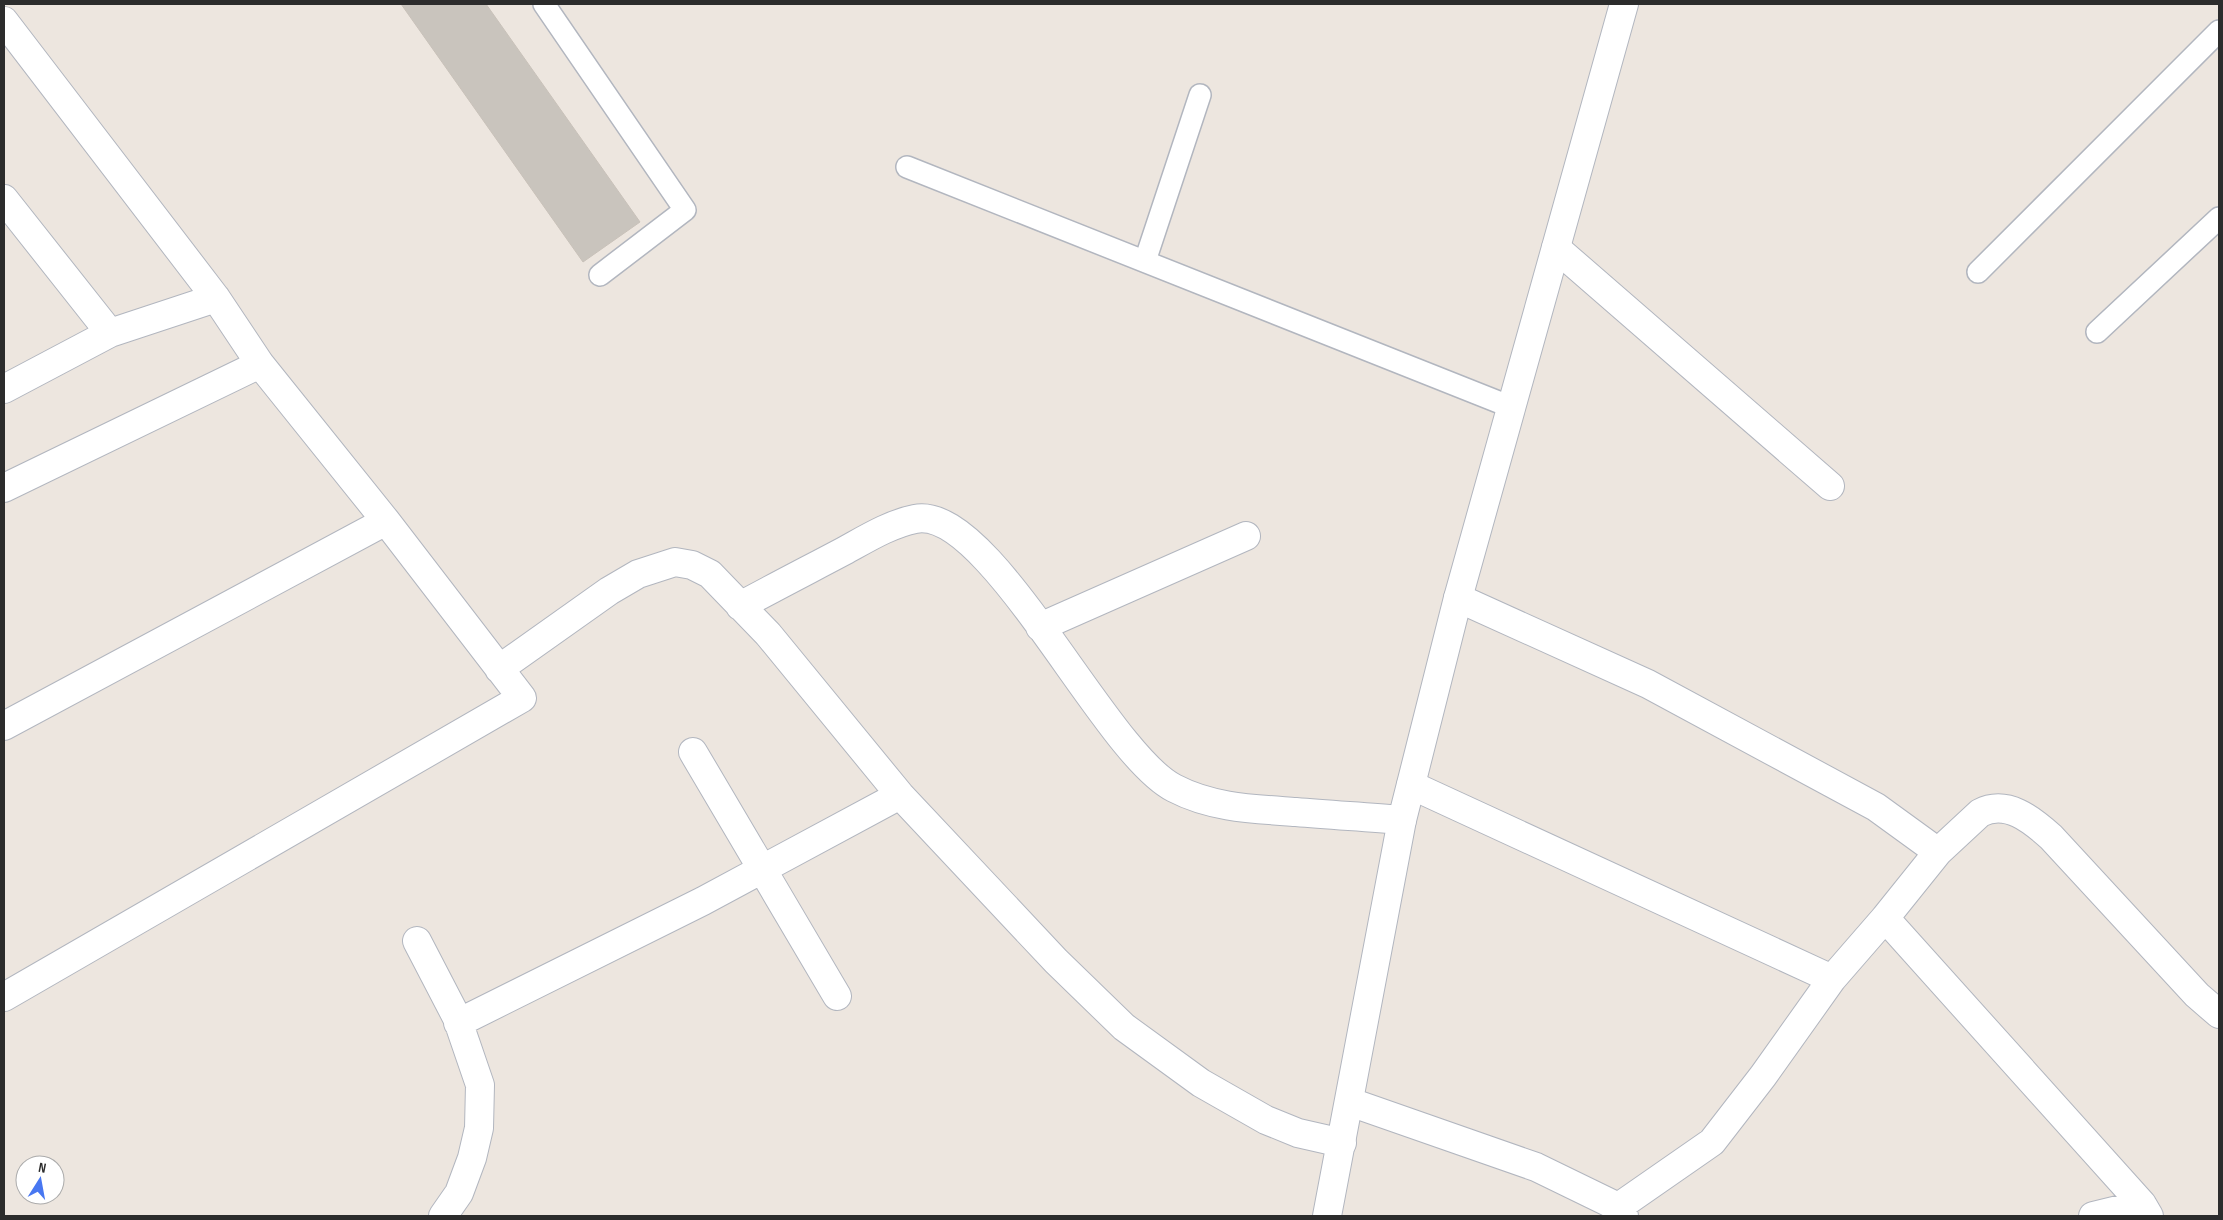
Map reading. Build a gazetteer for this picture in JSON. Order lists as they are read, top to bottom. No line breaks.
{"north":"top"}
